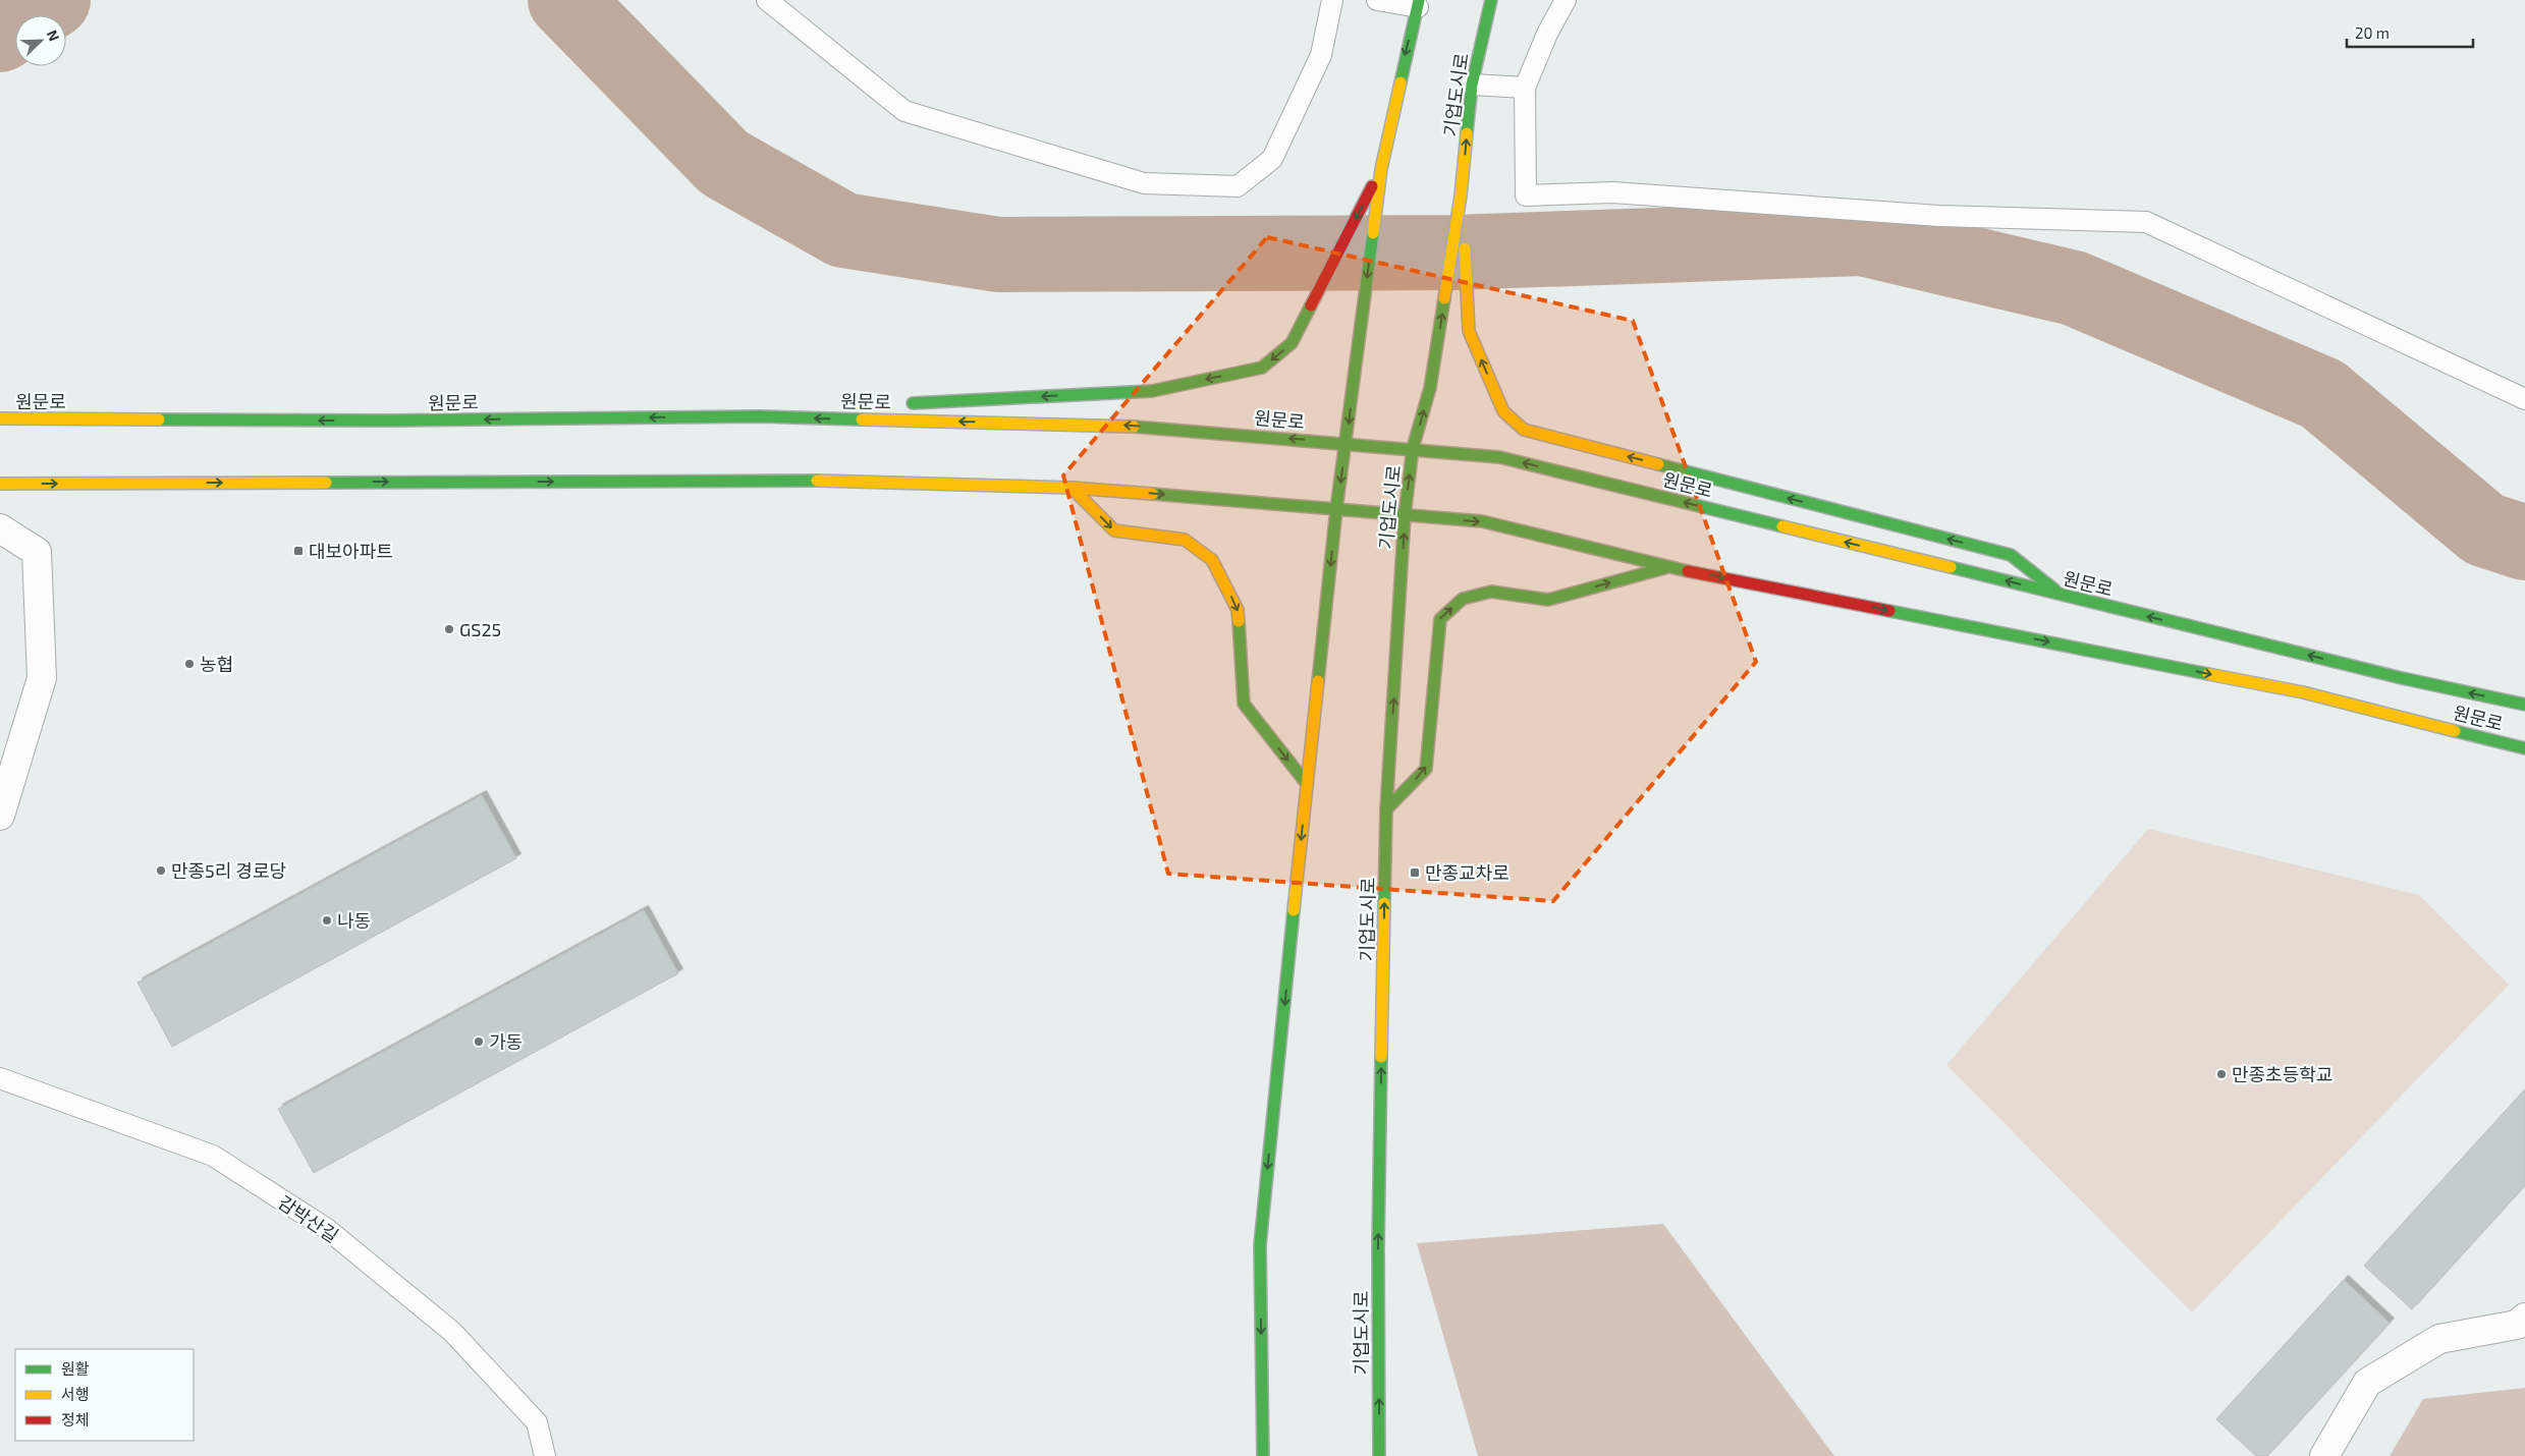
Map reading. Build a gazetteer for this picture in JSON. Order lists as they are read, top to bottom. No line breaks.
{"streets":{"main road":["기업도시로","원문로"],"lane":["감박산길"]},"crossings":[["기업도시로","원문로"]],"places":{"transit":["대보아파트","만종교차로"],"other":["GS25","농협","만종5리 경로당","나동","가동","만종초등학교"]},"legend":["원활","서행","정체"],"scale_bar":"20 m","north":"top right"}
